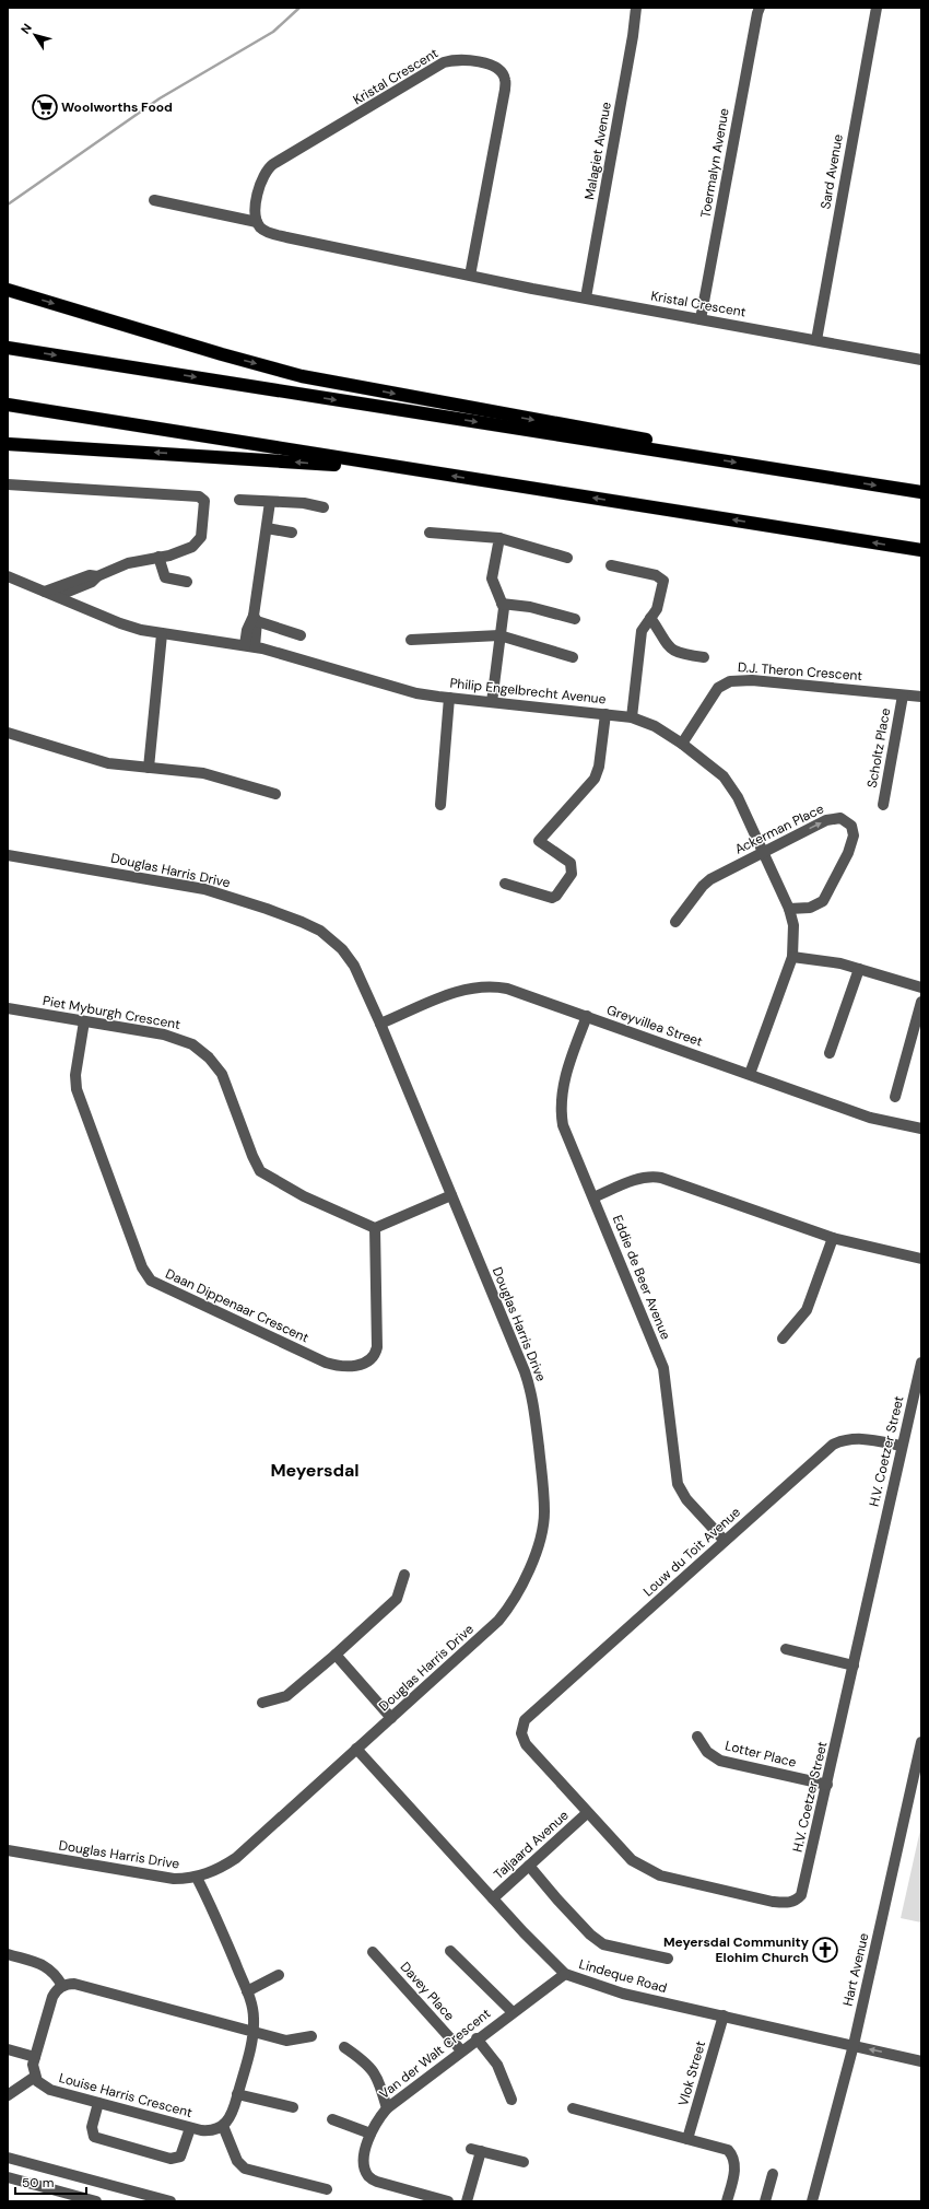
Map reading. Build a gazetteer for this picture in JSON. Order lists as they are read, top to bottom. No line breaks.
{"streets":{"street":["Kristal Crescent","Malagiet Avenue","Toermalyn Avenue","Sard Avenue","D.J. Theron Crescent","Philip Engelbrecht Avenue","Scholtz Place","Ackerman Place","Douglas Harris Drive","Piet Myburgh Crescent","Greyvillea Street","Eddie de Beer Avenue","Daan Dippenaar Crescent","H.V. Coetzer Street","Louw du Toit Avenue","Lotter Place","Taljaard Avenue","Hart Avenue","Lindeque Road","Davey Place","Van der Walt Crescent","Vlok Street","Louise Harris Crescent"]},"crossings":[["Kristal Crescent","Malagiet Avenue"],["Kristal Crescent","Toermalyn Avenue"],["Kristal Crescent","Sard Avenue"],["D.J. Theron Crescent","Philip Engelbrecht Avenue"],["D.J. Theron Crescent","Scholtz Place"],["Philip Engelbrecht Avenue","Ackerman Place"],["Philip Engelbrecht Avenue","Greyvillea Street"],["Douglas Harris Drive","Greyvillea Street"],["Douglas Harris Drive","Lindeque Road"],["Piet Myburgh Crescent","Daan Dippenaar Crescent"],["Greyvillea Street","Eddie de Beer Avenue"],["Eddie de Beer Avenue","Louw du Toit Avenue"],["H.V. Coetzer Street","Louw du Toit Avenue"],["H.V. Coetzer Street","Lotter Place"],["H.V. Coetzer Street","Taljaard Avenue"],["Taljaard Avenue","Lindeque Road"],["Hart Avenue","Lindeque Road"],["Lindeque Road","Van der Walt Crescent"],["Lindeque Road","Vlok Street"],["Davey Place","Van der Walt Crescent"]],"districts":["Meyersdal"],"places":{"supermarket":["Woolworths Food"],"church":["Meyersdal Community Elohim Church"]},"scale_bar":"50 m","north":"top left"}
